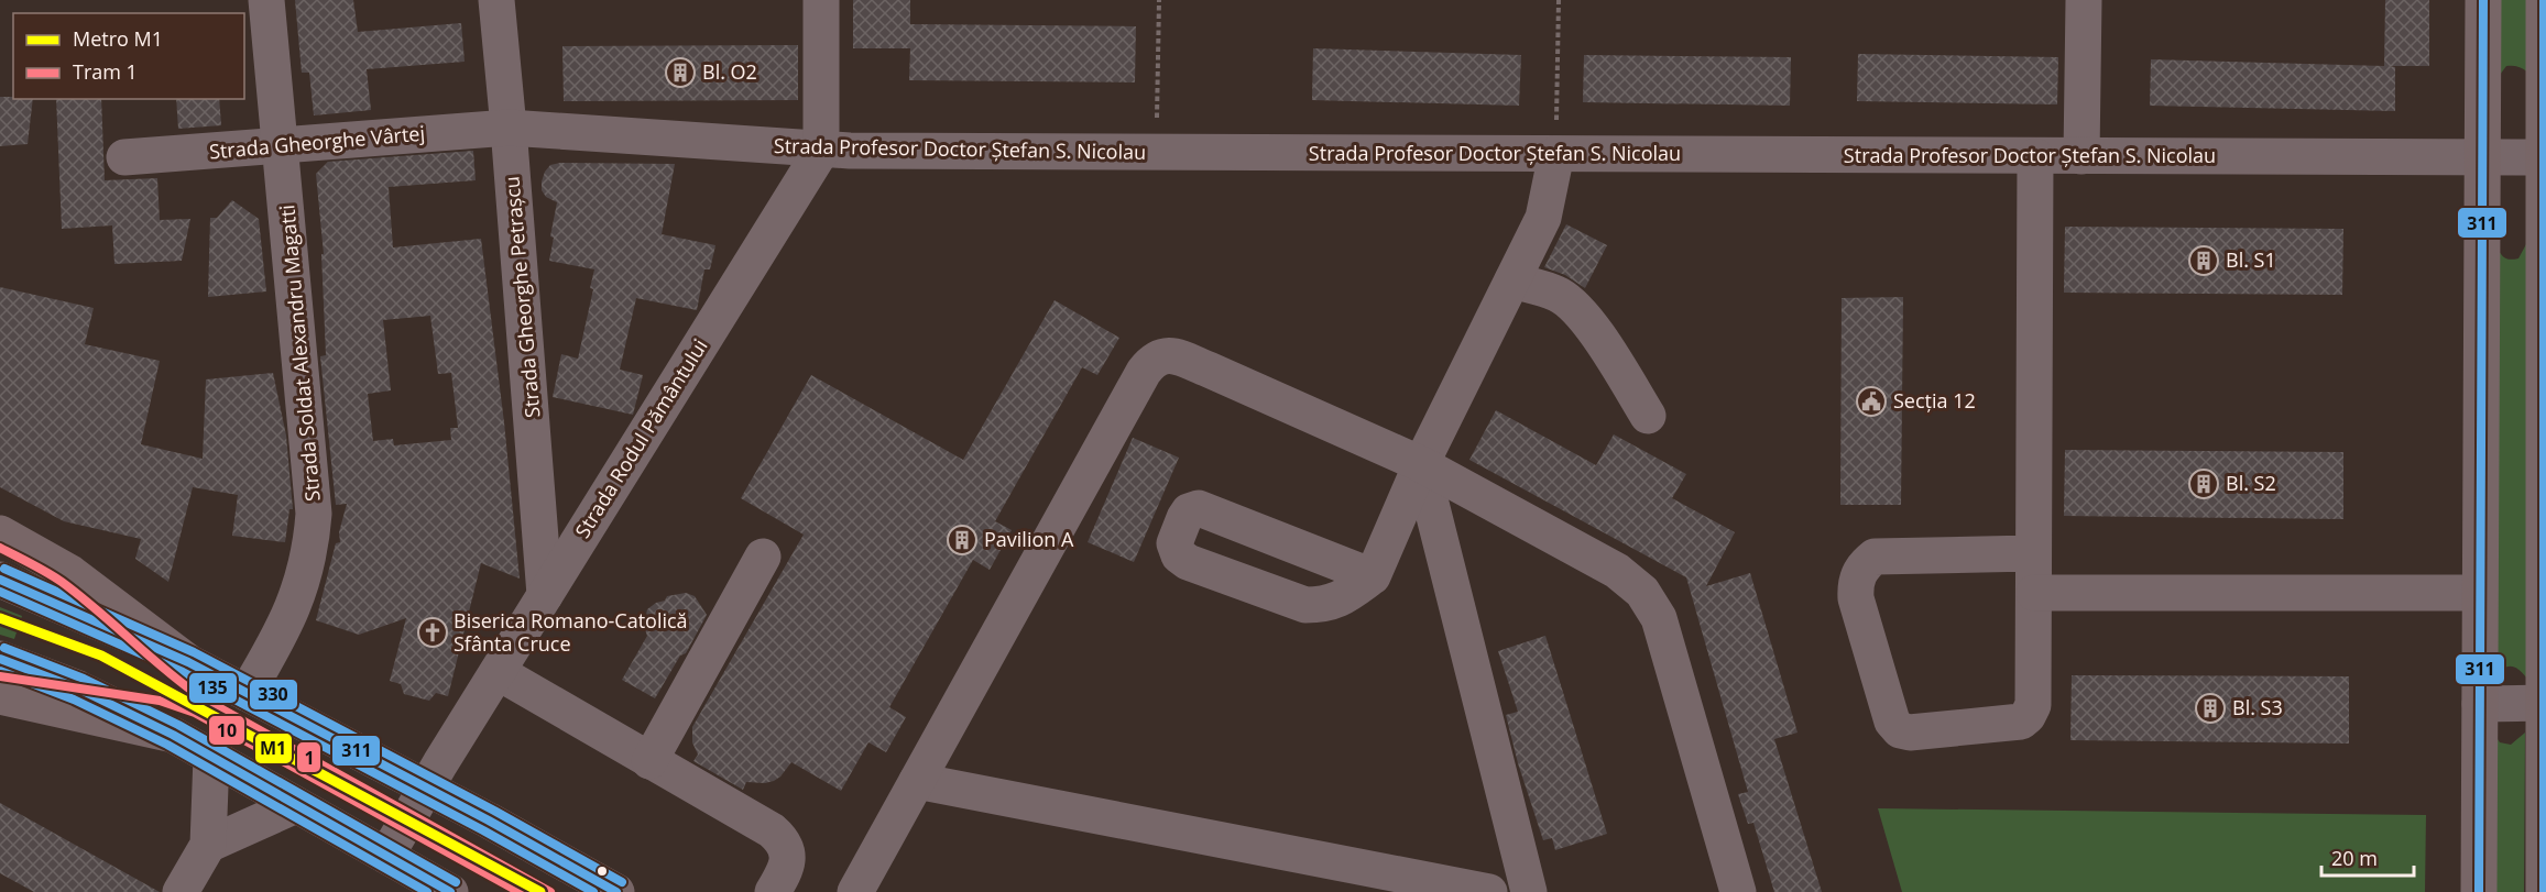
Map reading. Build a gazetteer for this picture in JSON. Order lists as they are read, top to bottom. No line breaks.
{"streets":{"street":["Strada Gheorghe Vârtej","Strada Profesor Doctor Ștefan S. Nicolau","Strada Gheorghe Petrașcu","Strada Soldat Alexandru Magatti","Strada Rodul Pământului"]},"crossings":[["Strada Gheorghe Vârtej","Strada Profesor Doctor Ștefan S. Nicolau"],["Strada Gheorghe Vârtej","Strada Gheorghe Petrașcu"],["Strada Gheorghe Vârtej","Strada Soldat Alexandru Magatti"],["Strada Profesor Doctor Ștefan S. Nicolau","Strada Gheorghe Petrașcu"],["Strada Profesor Doctor Ștefan S. Nicolau","Strada Rodul Pământului"],["Strada Gheorghe Petrașcu","Strada Rodul Pământului"]],"places":{"building":["Bl. O2","Bl. S1","Bl. S2","Pavilion A","Bl. S3"],"public building":["Secția 12"],"church":["Biserica Romano-Catolică Sfânta Cruce"]},"lines":["transit line 311","tram line 1","transit line 330","transit line 135","metro line M1","transit line 10"],"legend":["Metro M1","Tram 1"],"scale_bar":"20 m"}
